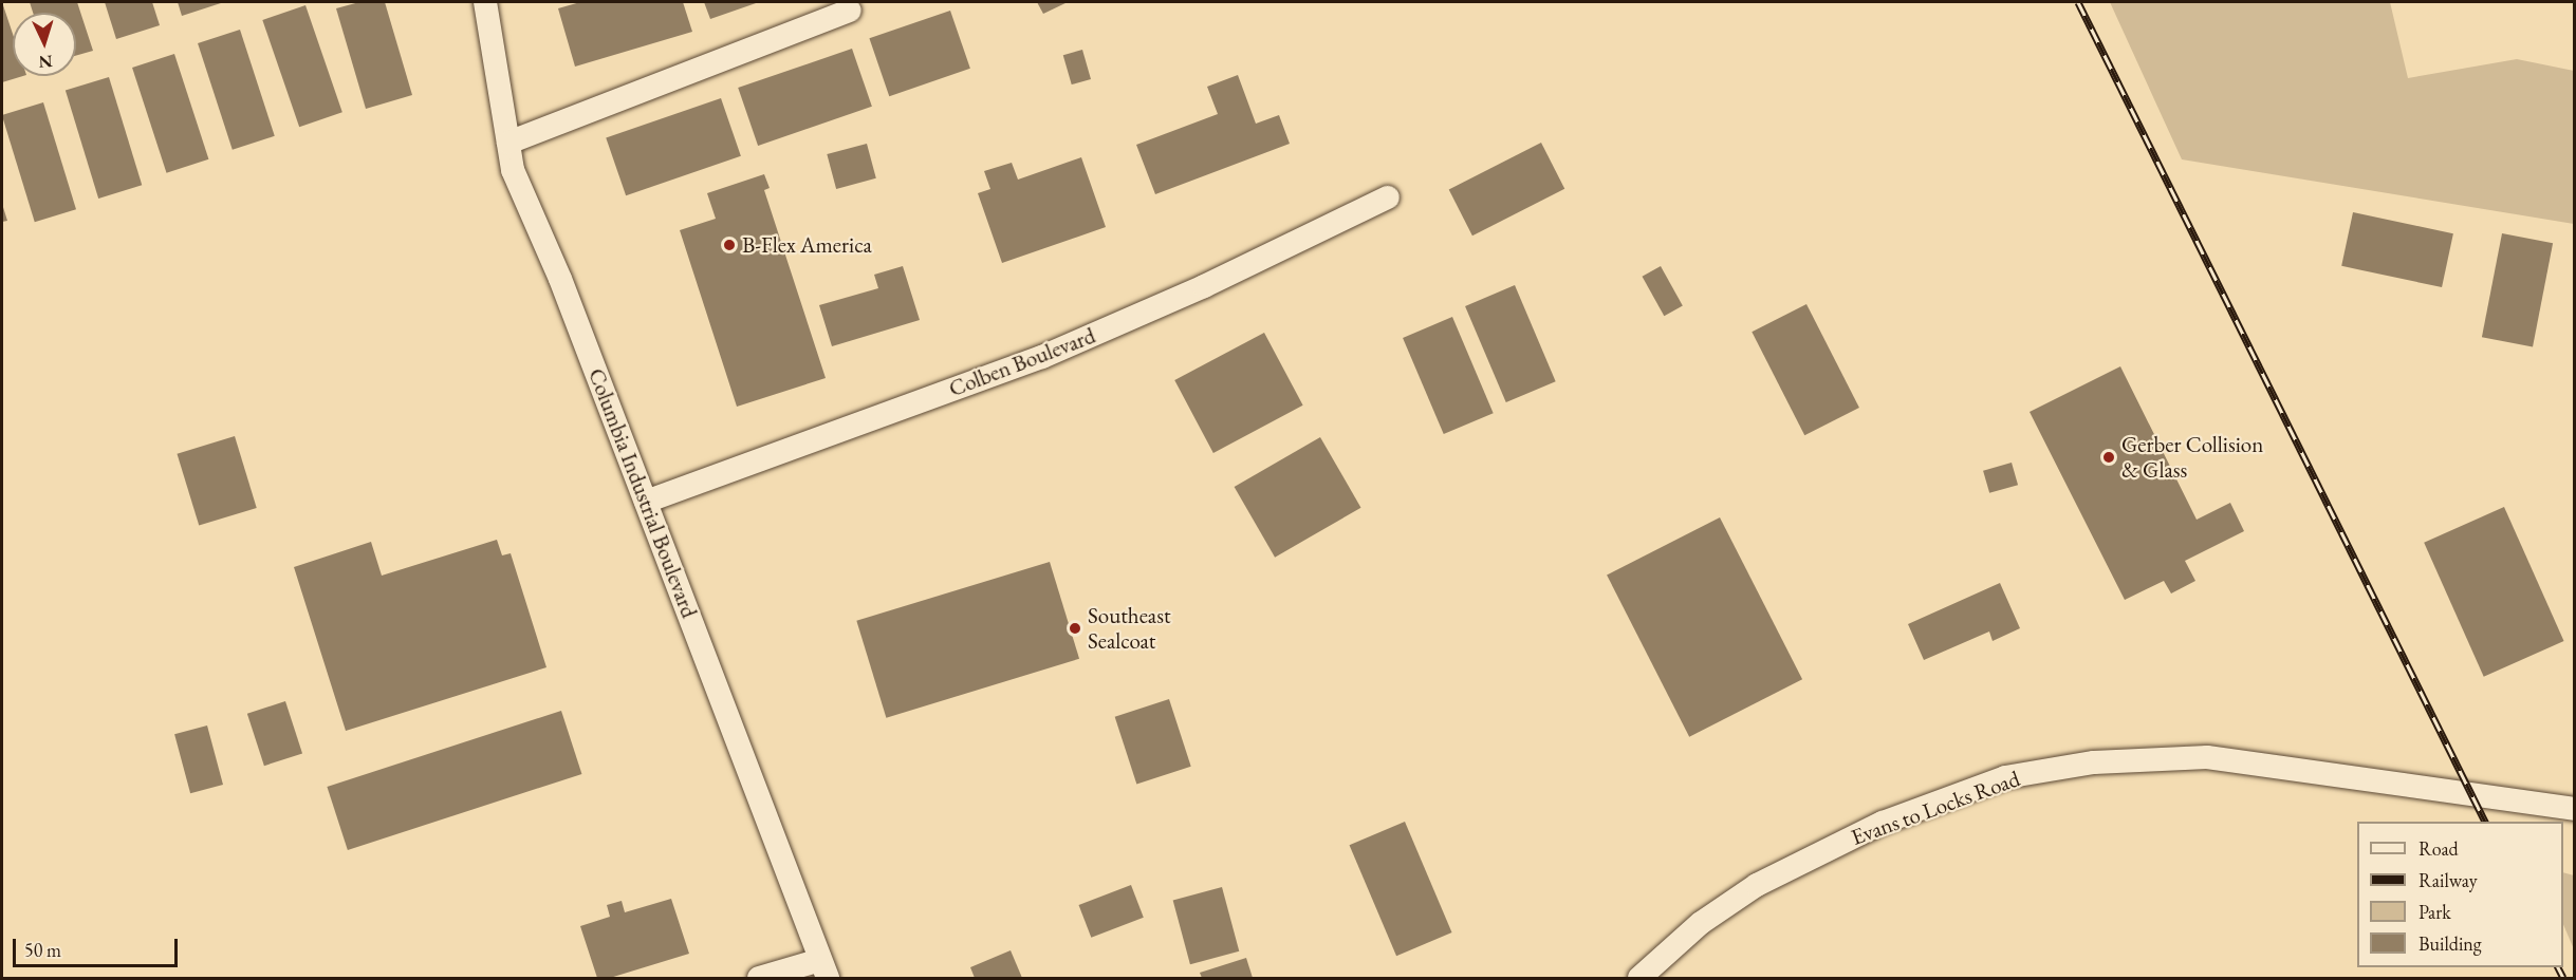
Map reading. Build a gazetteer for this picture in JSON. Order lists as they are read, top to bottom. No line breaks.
{"streets":{"street":["Colben Boulevard","Columbia Industrial Boulevard","Evans to Locks Road"]},"crossings":[["Colben Boulevard","Columbia Industrial Boulevard"]],"places":["B-Flex America","Gerber Collision & Glass","Southeast Sealcoat"],"legend":["Road","Railway","Park","Building"],"scale_bar":"50 m","north":"bottom"}
